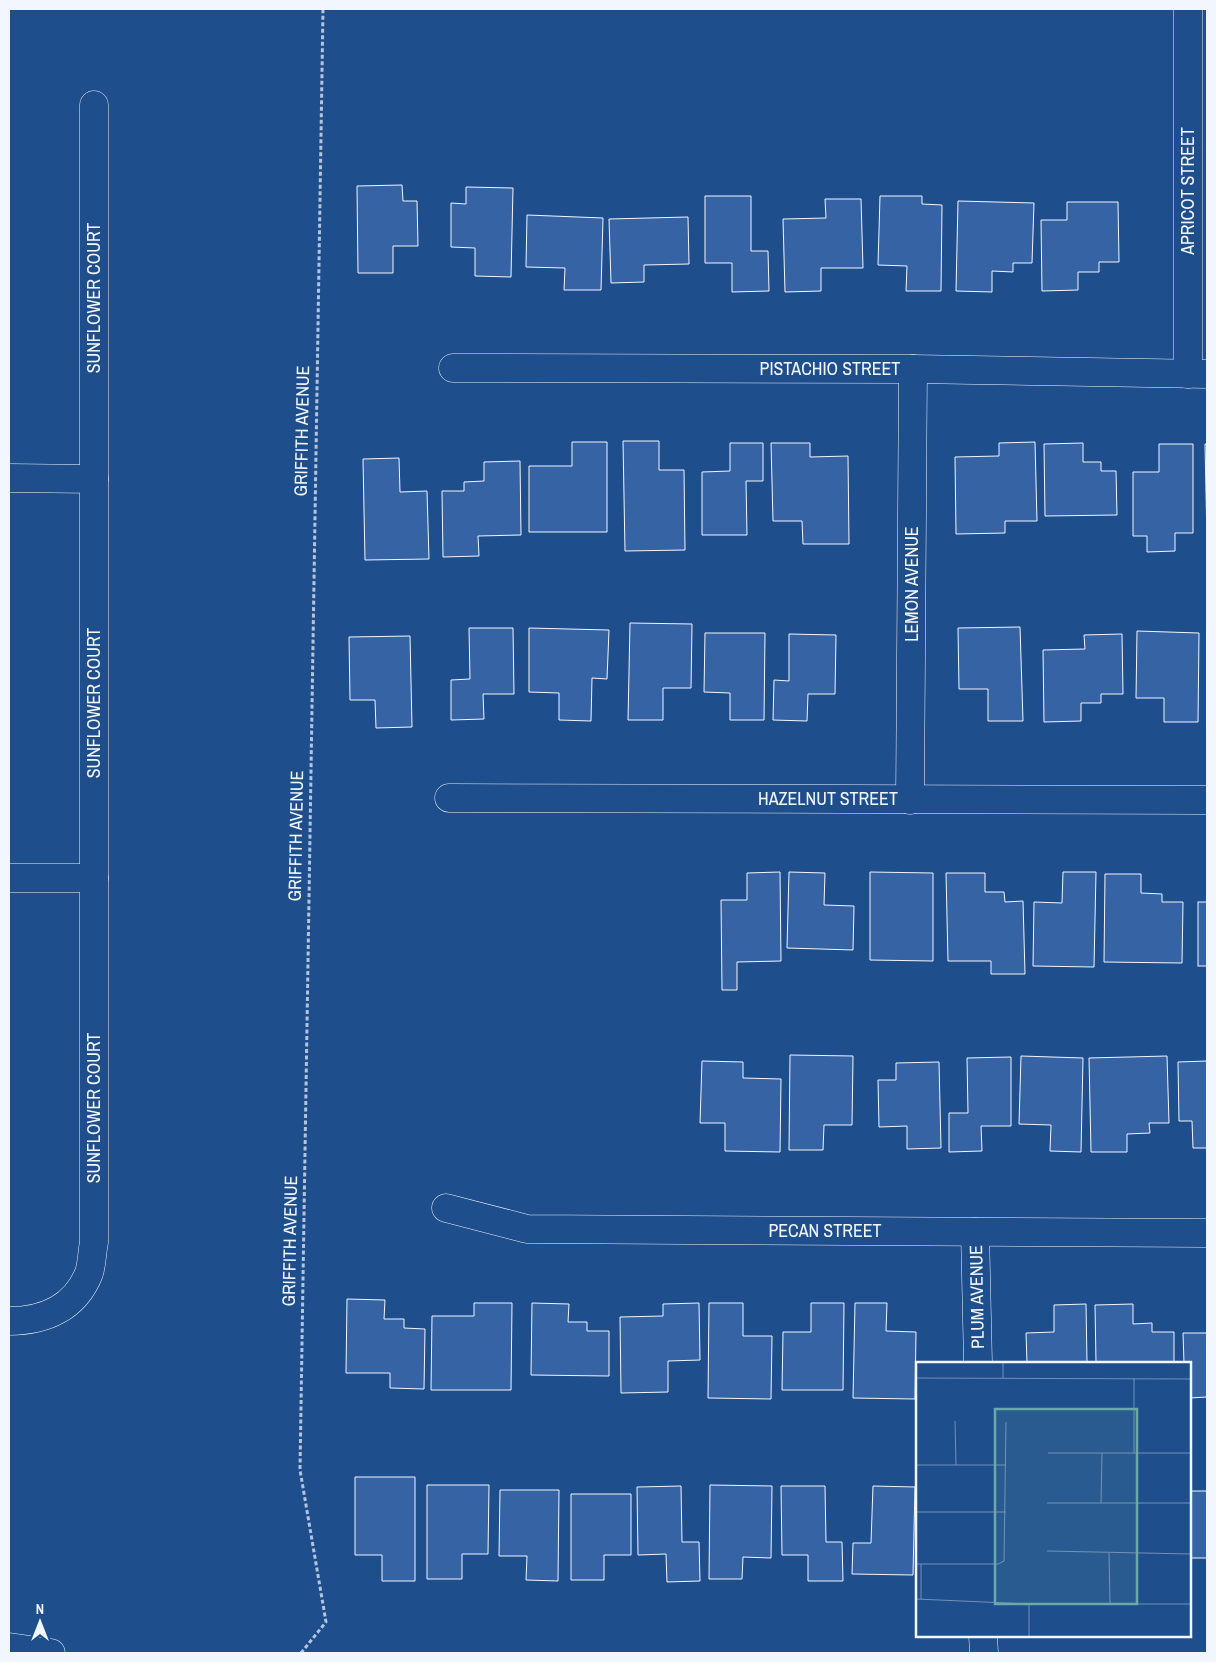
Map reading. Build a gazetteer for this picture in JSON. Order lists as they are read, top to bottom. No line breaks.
{"streets":{"street":["APRICOT STREET","SUNFLOWER COURT","PISTACHIO STREET","LEMON AVENUE","HAZELNUT STREET","PECAN STREET","PLUM AVENUE"],"path":["GRIFFITH AVENUE"]},"crossings":[["APRICOT STREET","PISTACHIO STREET"],["PISTACHIO STREET","LEMON AVENUE"],["LEMON AVENUE","HAZELNUT STREET"],["PECAN STREET","PLUM AVENUE"]],"north":"top"}
